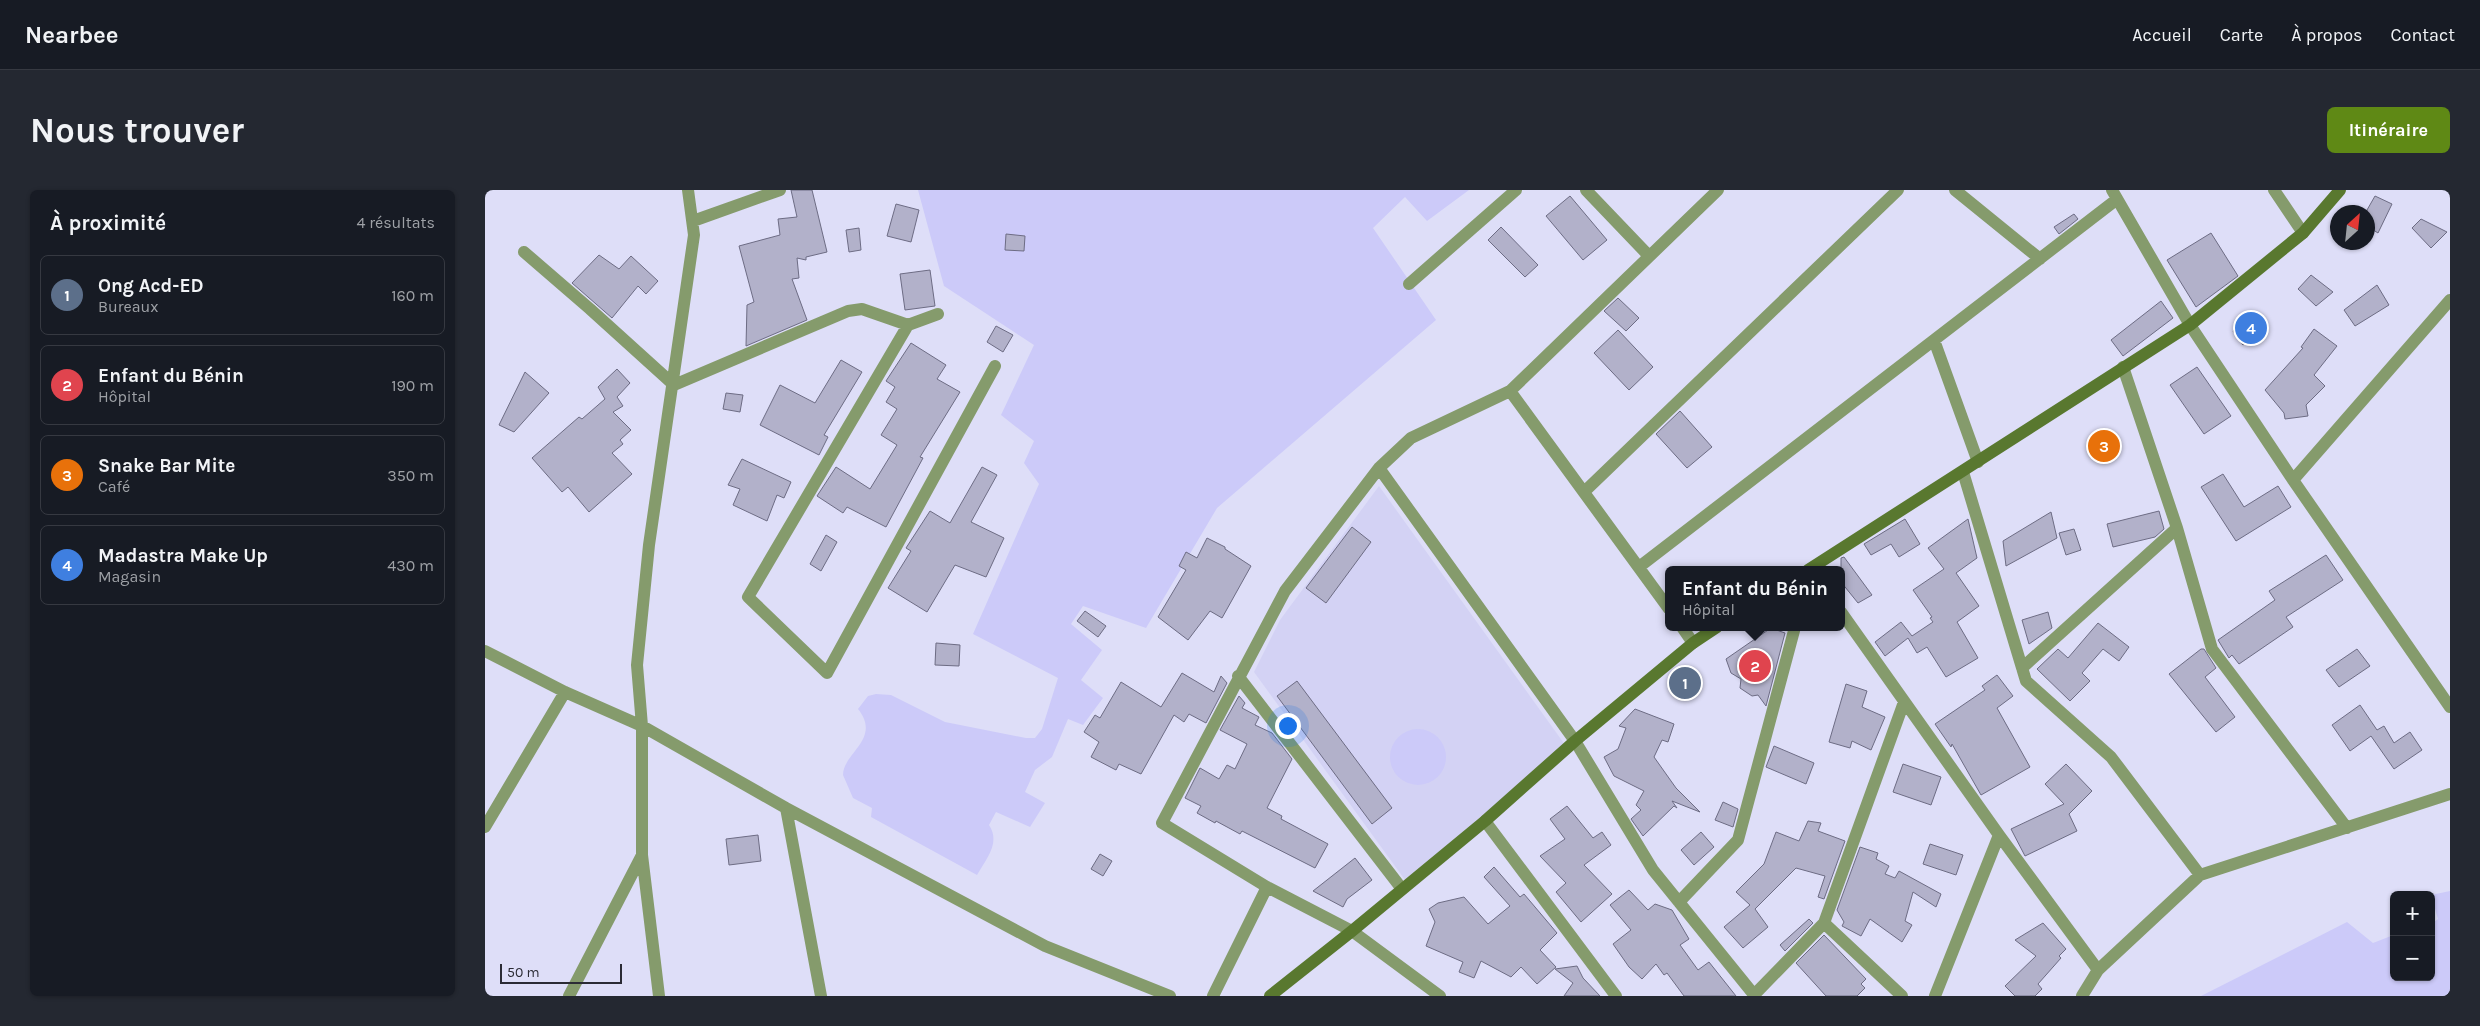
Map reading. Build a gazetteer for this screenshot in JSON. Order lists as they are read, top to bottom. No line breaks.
{"scale_bar":"50 m","north":"top right","page":{"header":"Nearbee","nav":["Accueil","Carte","À propos","Contact"],"buttons":"Itinéraire","title":"Nous trouver","heading":["À proximité","4 résultats"],"list":[{"mark":"1","name":"Ong Acd-ED","note":"Bureaux","value":"160 m"},{"mark":"2","name":"Enfant du Bénin","note":"Hôpital","value":"190 m"},{"mark":"3","name":"Snake Bar Mite","note":"Café","value":"350 m"},{"mark":"4","name":"Madastra Make Up","note":"Magasin","value":"430 m"}],"pins":["4","3","2","1"],"popup":["Enfant du Bénin","Hôpital"],"map_buttons":["+","−"],"scale":"50 m"}}
